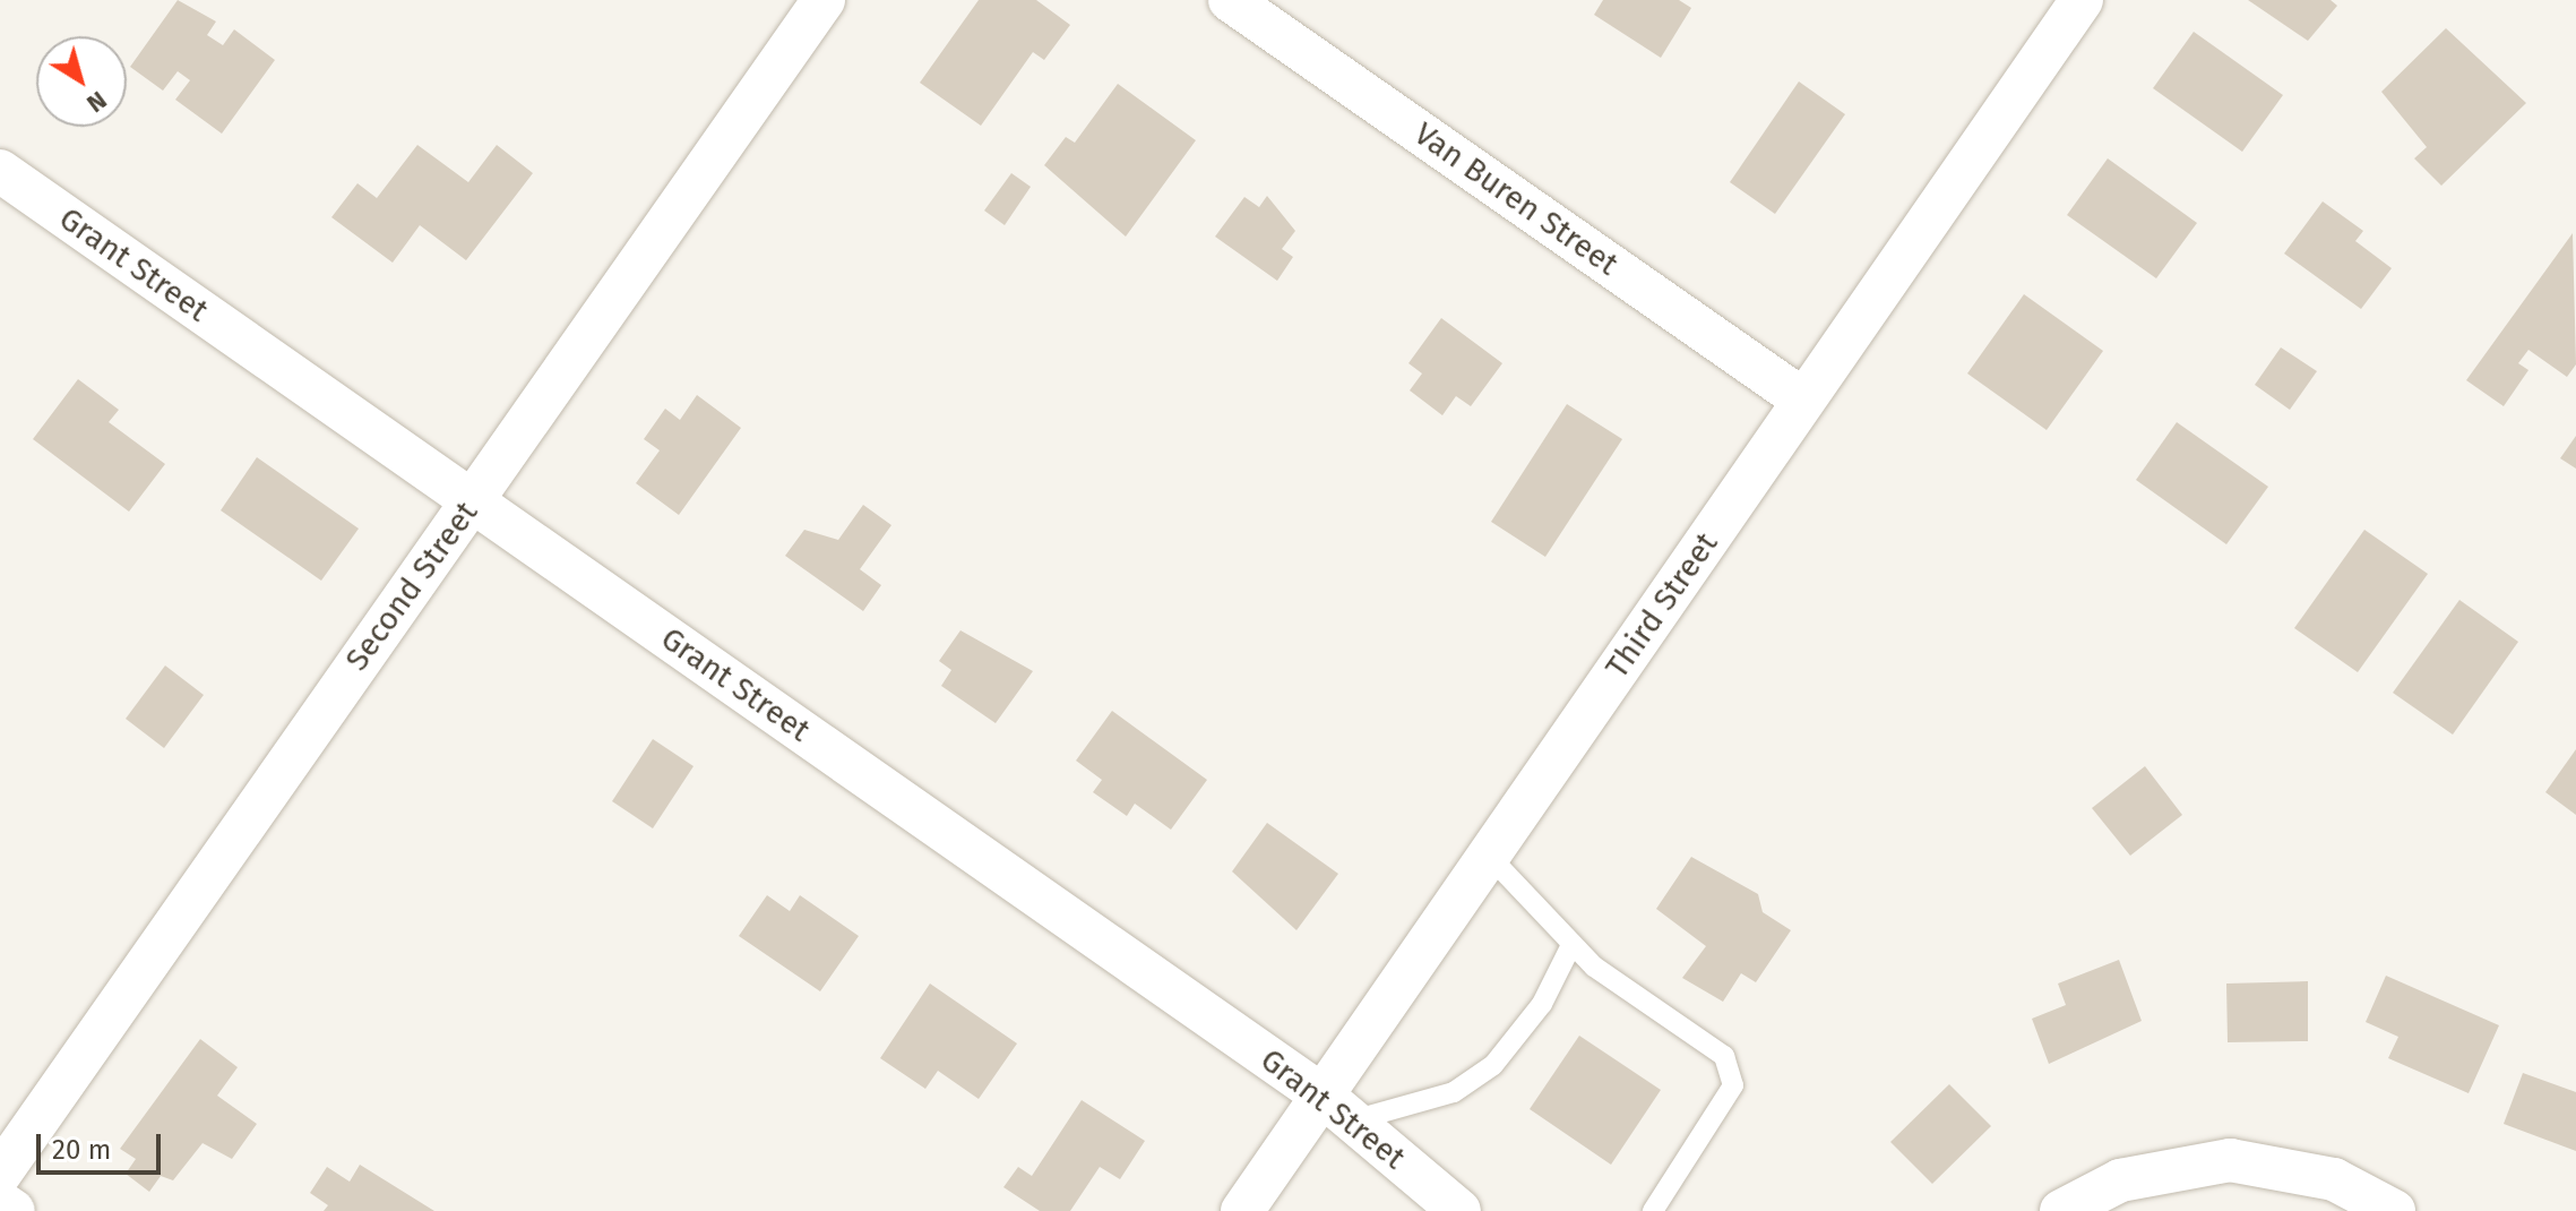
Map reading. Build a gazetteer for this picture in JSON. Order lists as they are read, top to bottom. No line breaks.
{"streets":{"street":["Van Buren Street","Grant Street","Second Street","Third Street"]},"crossings":[["Van Buren Street","Third Street"],["Grant Street","Second Street"],["Grant Street","Third Street"]],"scale_bar":"20 m","north":"bottom right"}
